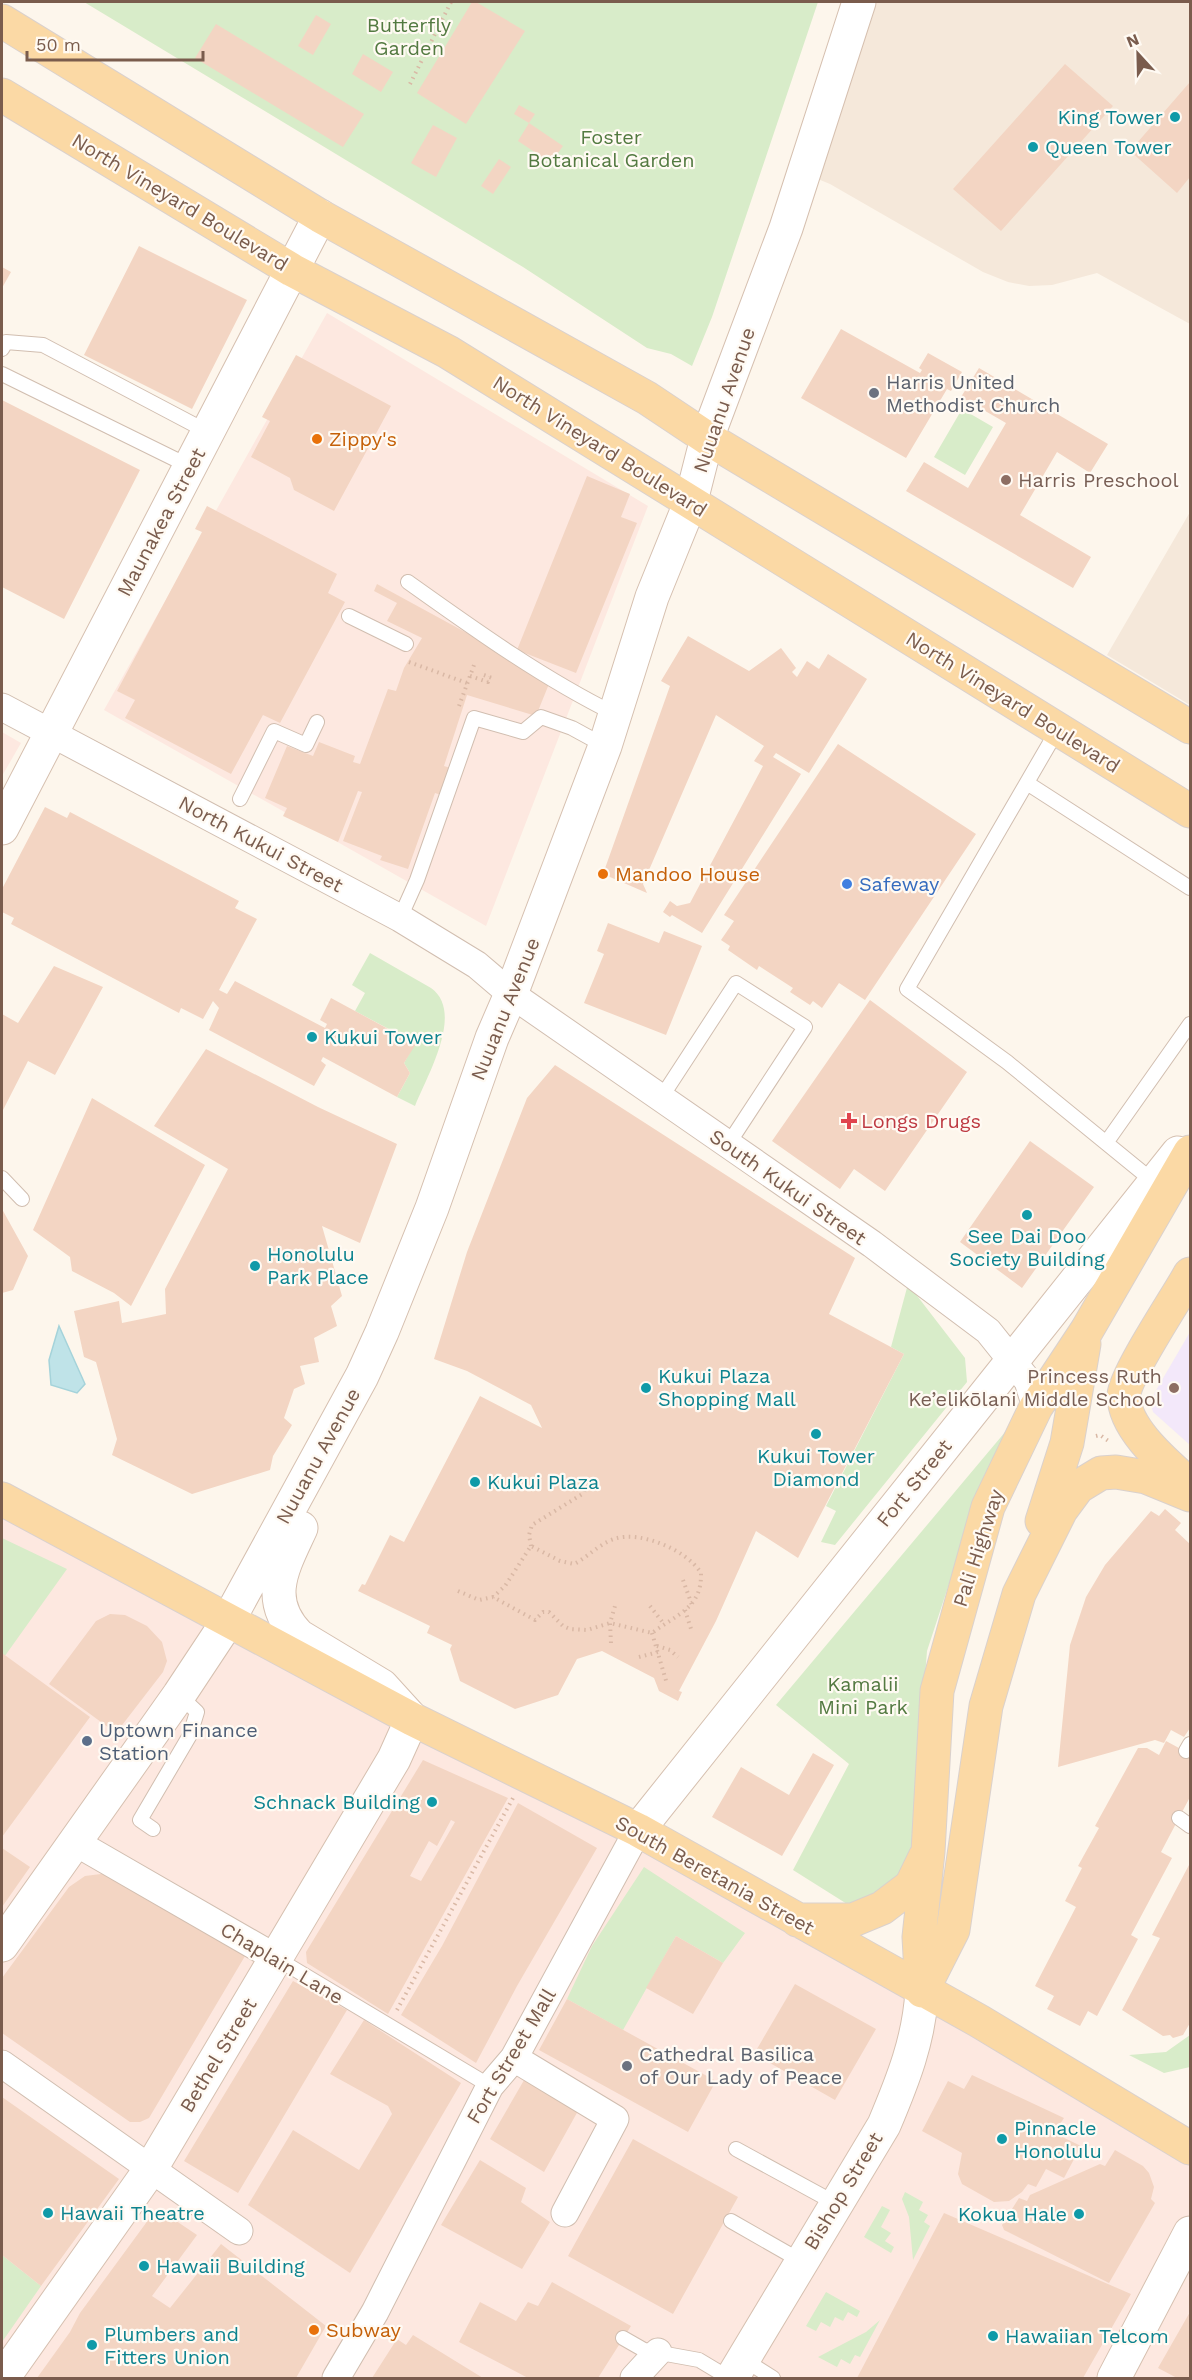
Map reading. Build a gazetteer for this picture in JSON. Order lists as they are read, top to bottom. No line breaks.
{"streets":{"main road":["North Vineyard Boulevard","Nuuanu Avenue","Maunakea Street","Fort Street","Pali Highway","South Beretania Street","Bethel Street","Bishop Street"],"street":["North Kukui Street","South Kukui Street","Chaplain Lane","Fort Street Mall"]},"crossings":[["North Vineyard Boulevard","Nuuanu Avenue"],["North Vineyard Boulevard","Maunakea Street"],["Nuuanu Avenue","North Kukui Street"],["Nuuanu Avenue","South Kukui Street"],["Nuuanu Avenue","South Beretania Street"],["Nuuanu Avenue","Chaplain Lane"],["Maunakea Street","North Kukui Street"],["North Kukui Street","South Kukui Street"],["South Kukui Street","Fort Street"],["South Kukui Street","Pali Highway"],["Fort Street","South Beretania Street"],["Fort Street","Fort Street Mall"],["Pali Highway","South Beretania Street"],["Pali Highway","Bishop Street"],["South Beretania Street","Bethel Street"],["South Beretania Street","Fort Street Mall"],["South Beretania Street","Bishop Street"],["Chaplain Lane","Bethel Street"],["Chaplain Lane","Fort Street Mall"]],"parks":["Butterfly Garden","Foster Botanical Garden","Kamalii Mini Park"],"places":{"other":["King Tower","Queen Tower","Harris United Methodist Church","Zippy's","Harris Preschool","Mandoo House","Safeway","Kukui Tower","See Dai Doo Society Building","Honolulu Park Place","Kukui Plaza Shopping Mall","Princess Ruth Ke’elikōlani Middle School","Kukui Tower Diamond","Kukui Plaza","Uptown Finance Station","Schnack Building","Cathedral Basilica of Our Lady of Peace","Pinnacle Honolulu","Hawaii Theatre","Kokua Hale","Hawaii Building","Subway","Hawaiian Telcom","Plumbers and Fitters Union"],"health":["Longs Drugs"]},"scale_bar":"50 m","north":"top"}
